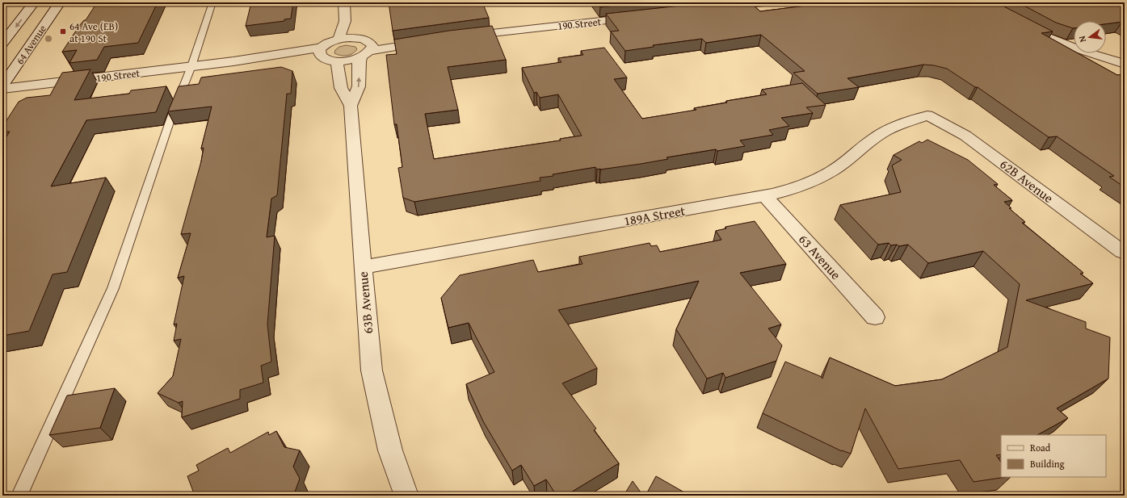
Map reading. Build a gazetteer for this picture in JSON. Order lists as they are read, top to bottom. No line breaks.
{"streets":{"street":["190 Street","64 Avenue","62B Avenue","189A Street","63 Avenue","63B Avenue"]},"crossings":[["62B Avenue","189A Street"],["189A Street","63 Avenue"],["189A Street","63B Avenue"]],"places":{"transit":["64 Ave (EB) at 190 St"]},"legend":["Road","Building"],"north":"left"}
